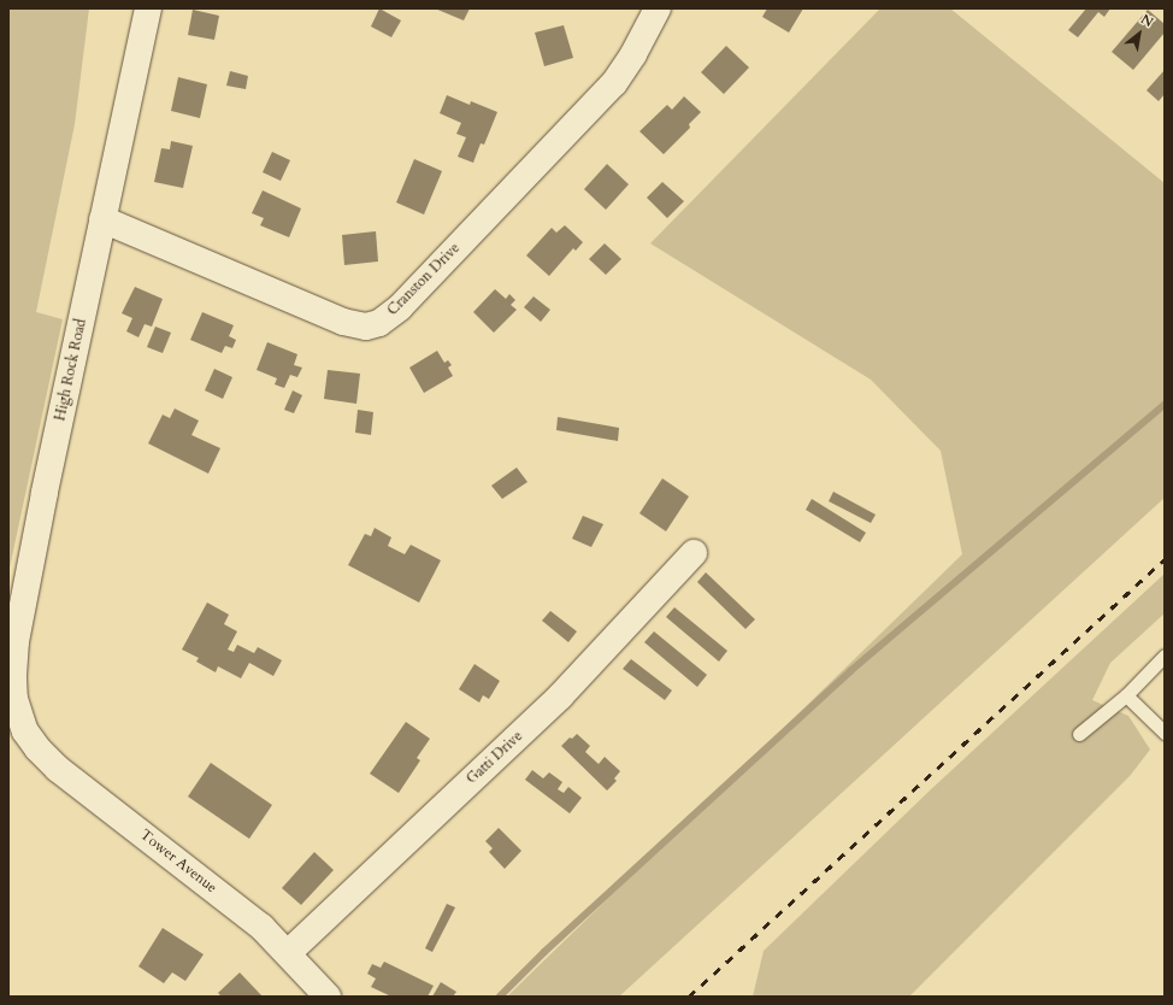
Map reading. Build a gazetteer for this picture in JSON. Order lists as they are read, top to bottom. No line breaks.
{"streets":{"street":["Cranston Drive","High Rock Road","Gatti Drive","Tower Avenue"]},"crossings":[["Cranston Drive","High Rock Road"],["High Rock Road","Tower Avenue"],["Gatti Drive","Tower Avenue"]],"north":"top right"}
